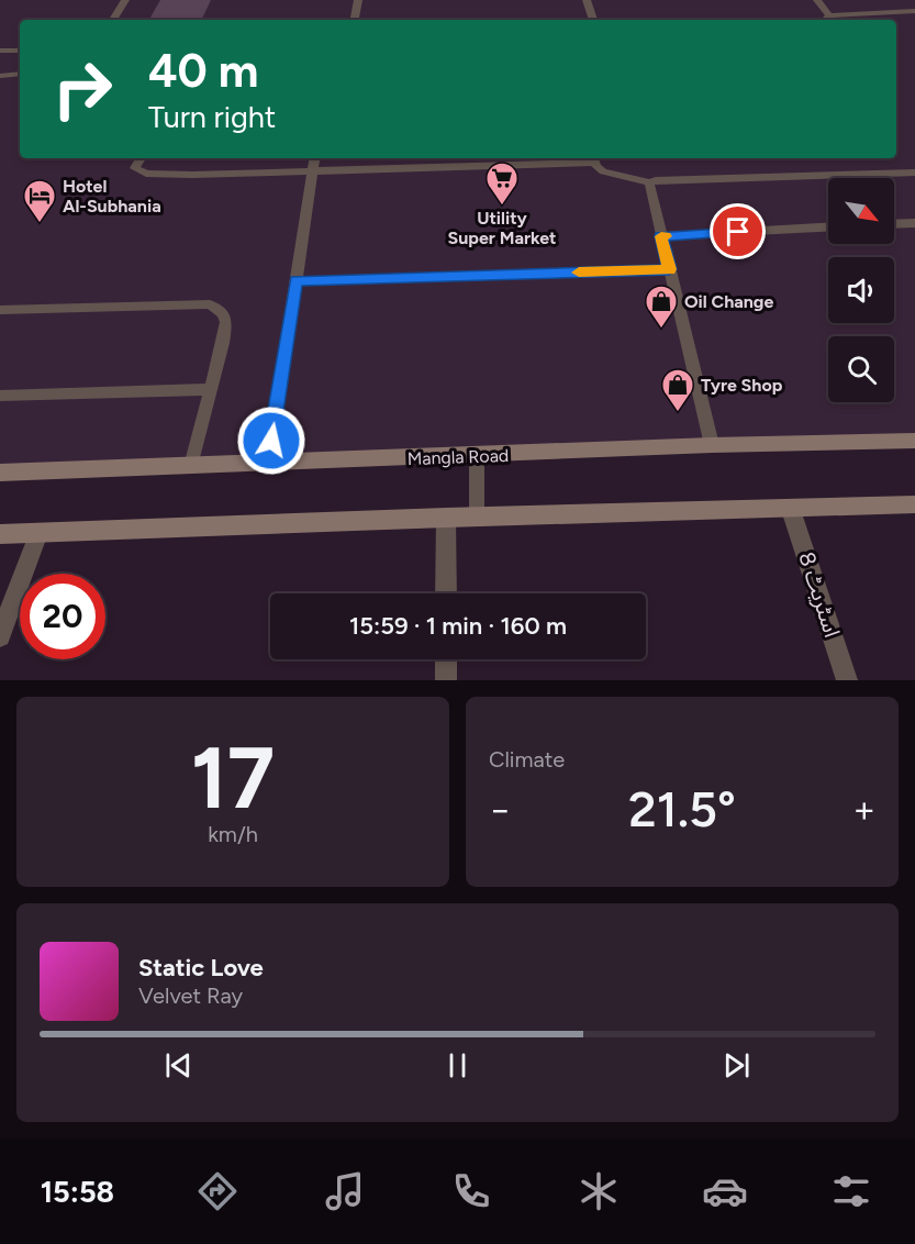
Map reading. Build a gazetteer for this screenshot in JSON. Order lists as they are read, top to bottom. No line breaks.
{"streets":{"main road":["Mangla Road"],"street":["اسٹریٹ 8"]},"places":{"supermarket":["Utility Super Market"],"hotel":["Hotel Al-Subhania"],"shop":["Oil Change","Tyre Shop"]},"north":"bottom right","page":{"turn":["40 m","Turn right"],"limit":"20","trip":"15:59 · 1 min · 160 m","tile":[["17","km/h"],"Climate"],"heat":["−","21.5°","+"],"song":["Static Love","Velvet Ray"],"tabs":"15:58"}}
